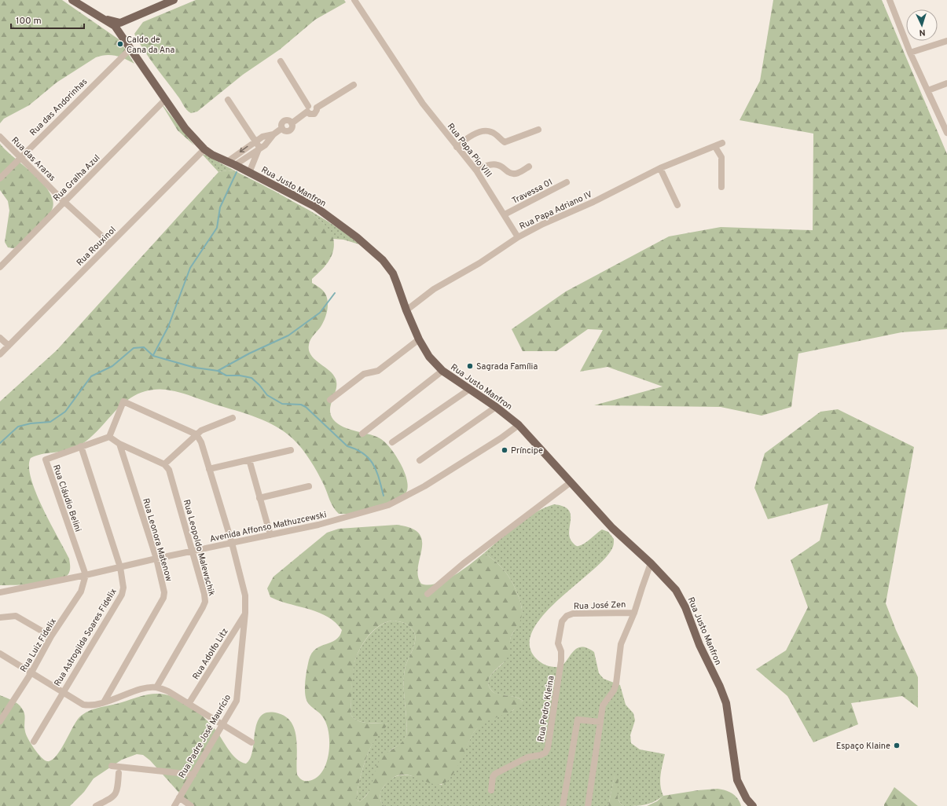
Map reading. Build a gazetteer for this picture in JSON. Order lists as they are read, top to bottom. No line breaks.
{"streets":{"main road":["Rua Justo Manfron"],"street":["Rua das Andorinhas","Rua Papa Pio VIII","Rua das Araras","Rua Gralha Azul","Travessa 01","Rua Papa Adriano IV","Rua Rouxinol","Rua Cláudio Belini","Avenida Affonso Mathuzcewski","Rua Leonora Matenow","Rua Leopoldo Malewschik","Rua José Zen","Rua Astrogilda Soares Fidelix","Rua Luiz Fidelix","Rua Adolfo Litz","Rua Pedro Kleina","Rua Padre José Maurício"]},"crossings":[["Rua das Andorinhas","Rua das Araras"],["Rua das Andorinhas","Rua Justo Manfron"],["Rua Papa Pio VIII","Travessa 01"],["Rua Papa Pio VIII","Rua Papa Adriano IV"],["Rua das Araras","Rua Gralha Azul"],["Rua das Araras","Rua Rouxinol"],["Rua Gralha Azul","Rua Justo Manfron"],["Rua Justo Manfron","Rua Papa Adriano IV"],["Rua Justo Manfron","Rua Rouxinol"],["Rua Justo Manfron","Avenida Affonso Mathuzcewski"],["Rua Cláudio Belini","Avenida Affonso Mathuzcewski"],["Rua Cláudio Belini","Rua Astrogilda Soares Fidelix"],["Rua Cláudio Belini","Rua Luiz Fidelix"],["Avenida Affonso Mathuzcewski","Rua Leonora Matenow"],["Avenida Affonso Mathuzcewski","Rua Leopoldo Malewschik"],["Avenida Affonso Mathuzcewski","Rua Astrogilda Soares Fidelix"],["Avenida Affonso Mathuzcewski","Rua Luiz Fidelix"],["Avenida Affonso Mathuzcewski","Rua Padre José Maurício"],["Rua José Zen","Rua Pedro Kleina"],["Rua Adolfo Litz","Rua Padre José Maurício"]],"places":["Caldo de Cana da Ana","Sagrada Família","Príncipe","Espaço Klaine"],"scale_bar":"100 m","north":"bottom"}
